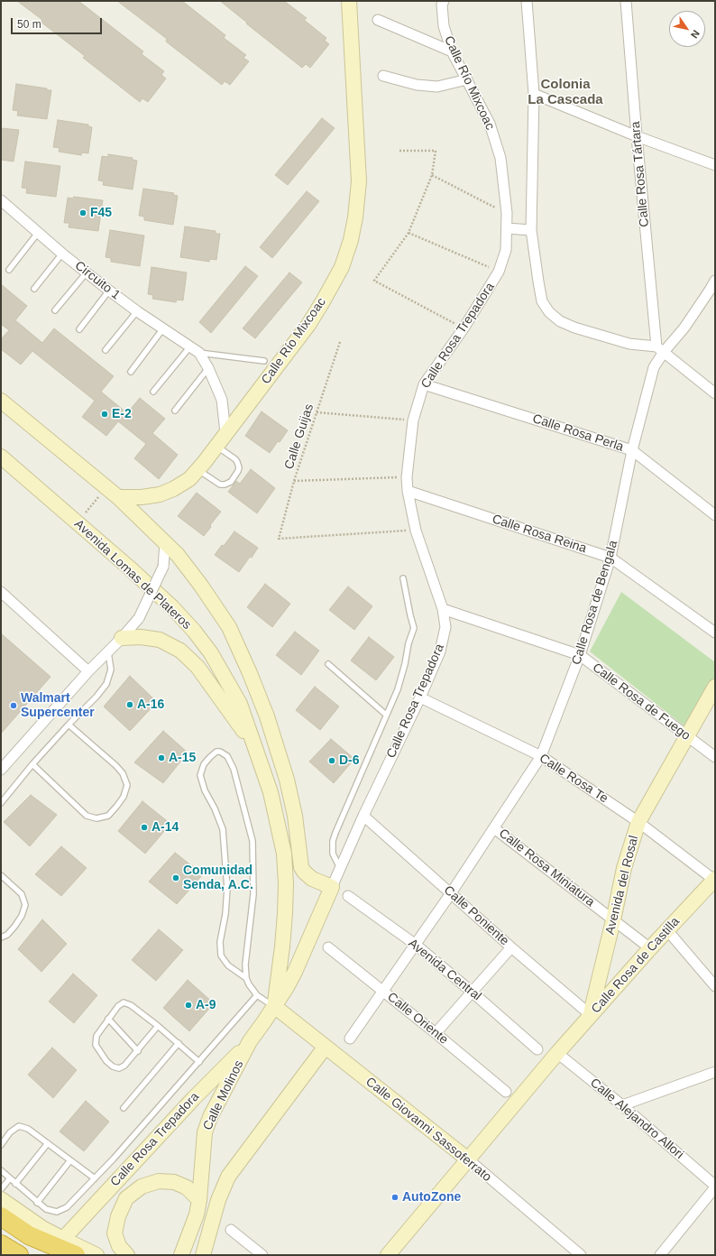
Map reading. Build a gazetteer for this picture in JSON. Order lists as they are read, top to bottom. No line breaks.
{"streets":{"main road":["Calle Río Mixcoac","Calle Rosa Trepadora","Avenida Lomas de Plateros","Avenida del Rosal","Calle Rosa de Castilla","Calle Molinos","Calle Giovanni Sassoferrato"],"street":["Calle Rosa Tártara","Circuito 1","Calle Rosa Perla","Calle Rosa Reina","Calle Rosa de Bengala","Calle Rosa de Fuego","Calle Rosa Te","Calle Rosa Miniatura","Calle Poniente","Avenida Central","Calle Oriente","Calle Alejandro Allori"],"path":["Calle Guijas"]},"crossings":[["Calle Río Mixcoac","Circuito 1"],["Calle Río Mixcoac","Calle Rosa Trepadora"],["Calle Rosa Tártara","Calle Rosa de Bengala"],["Calle Rosa Trepadora","Calle Rosa Perla"],["Calle Rosa Trepadora","Calle Guijas"],["Calle Rosa Trepadora","Calle Rosa Reina"],["Calle Rosa Trepadora","Avenida Lomas de Plateros"],["Calle Rosa Trepadora","Calle Rosa de Fuego"],["Calle Rosa Trepadora","Calle Rosa Te"],["Calle Rosa Trepadora","Calle Poniente"],["Calle Rosa Trepadora","Calle Molinos"],["Calle Rosa Trepadora","Calle Giovanni Sassoferrato"],["Calle Rosa Perla","Calle Rosa de Bengala"],["Calle Rosa Reina","Calle Rosa de Bengala"],["Avenida Lomas de Plateros","Calle Molinos"],["Avenida Lomas de Plateros","Calle Giovanni Sassoferrato"],["Calle Rosa de Bengala","Calle Rosa de Fuego"],["Calle Rosa de Bengala","Calle Rosa Te"],["Calle Rosa de Bengala","Calle Rosa Miniatura"],["Calle Rosa de Bengala","Calle Poniente"],["Calle Rosa de Fuego","Avenida del Rosal"],["Calle Rosa Te","Avenida del Rosal"],["Calle Rosa Te","Calle Rosa de Castilla"],["Calle Rosa Miniatura","Avenida del Rosal"],["Calle Rosa Miniatura","Calle Rosa de Castilla"],["Avenida del Rosal","Calle Poniente"],["Avenida del Rosal","Calle Rosa de Castilla"],["Calle Poniente","Calle Rosa de Castilla"],["Calle Rosa de Castilla","Calle Alejandro Allori"],["Calle Rosa de Castilla","Calle Giovanni Sassoferrato"],["Calle Molinos","Calle Giovanni Sassoferrato"]],"districts":["Colonia La Cascada"],"places":["F45","E-2","A-16","Walmart Supercenter","A-15","D-6","A-14","Comunidad Senda, A.C.","A-9","AutoZone"],"scale_bar":"50 m","north":"bottom right"}
